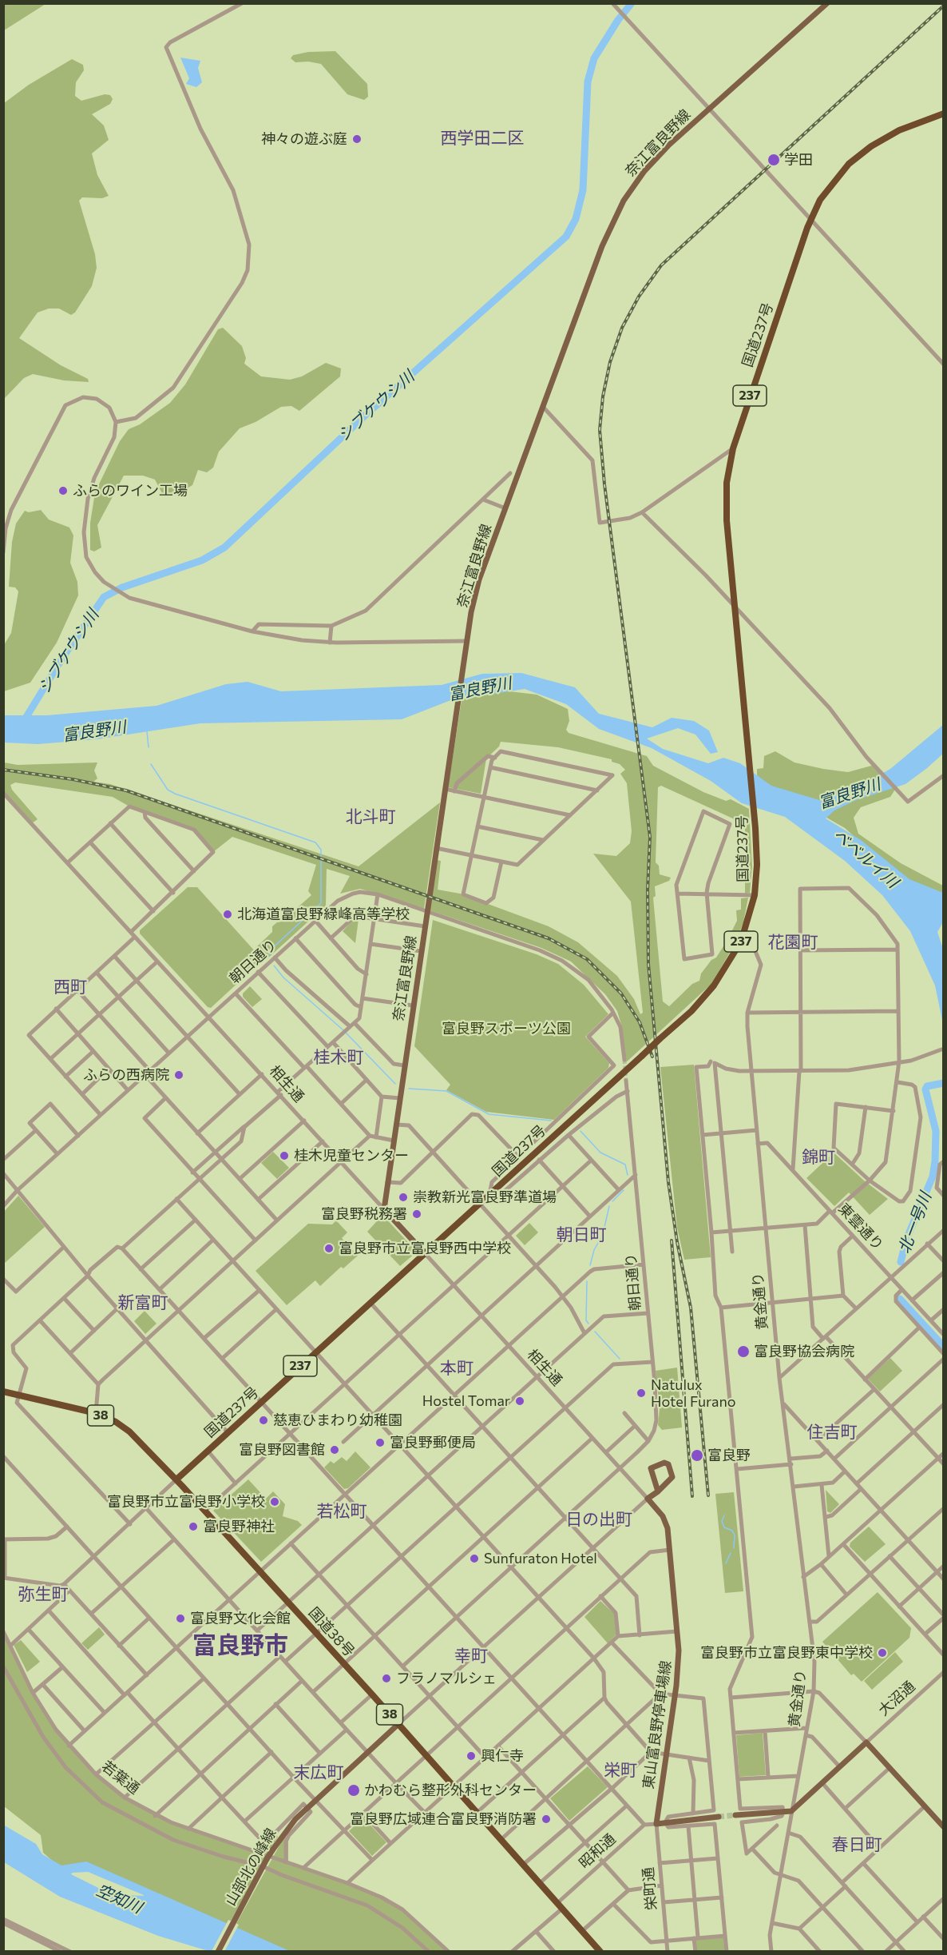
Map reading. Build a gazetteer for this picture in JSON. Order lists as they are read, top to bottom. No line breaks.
{"streets":{"highway":["国道237号","237","38","国道38号"],"main road":["奈江富良野線","東山富良野停車場線","山部北の峰線"],"street":["朝日通り","相生通","東雲通り","黄金通り","大沼通","若葉通","昭和通","栄町通"]},"crossings":[["奈江富良野線","朝日通り"],["奈江富良野線","相生通"],["国道237号","相生通"],["国道237号","黄金通り"],["国道237号","国道38号"],["朝日通り","相生通"],["相生通","東山富良野停車場線"],["東雲通り","黄金通り"],["国道38号","昭和通"],["国道38号","山部北の峰線"],["東山富良野停車場線","栄町通"]],"districts":["西学田二区","北斗町","花園町","西町","桂木町","錦町","朝日町","新富町","本町","住吉町","若松町","日の出町","弥生町","富良野市","幸町","栄町","末広町","春日町"],"water":["シブケウシ川","富良野川","ベベルイ川","北一号川","空知川"],"parks":["富良野スポーツ公園"],"places":["神々の遊ぶ庭","学田","ふらのワイン工場","北海道富良野緑峰高等学校","ふらの西病院","桂木児童センター","崇教新光富良野準道場","富良野税務署","富良野市立富良野西中学校","富良野協会病院","Natulux Hotel Furano","Hostel Tomar","慈恵ひまわり幼稚園","富良野郵便局","富良野図書館","富良野","富良野市立富良野小学校","富良野神社","Sunfuraton Hotel","富良野文化会館","富良野市立富良野東中学校","フラノマルシェ","興仁寺","かわむら整形外科センター","富良野広域連合富良野消防署"]}
